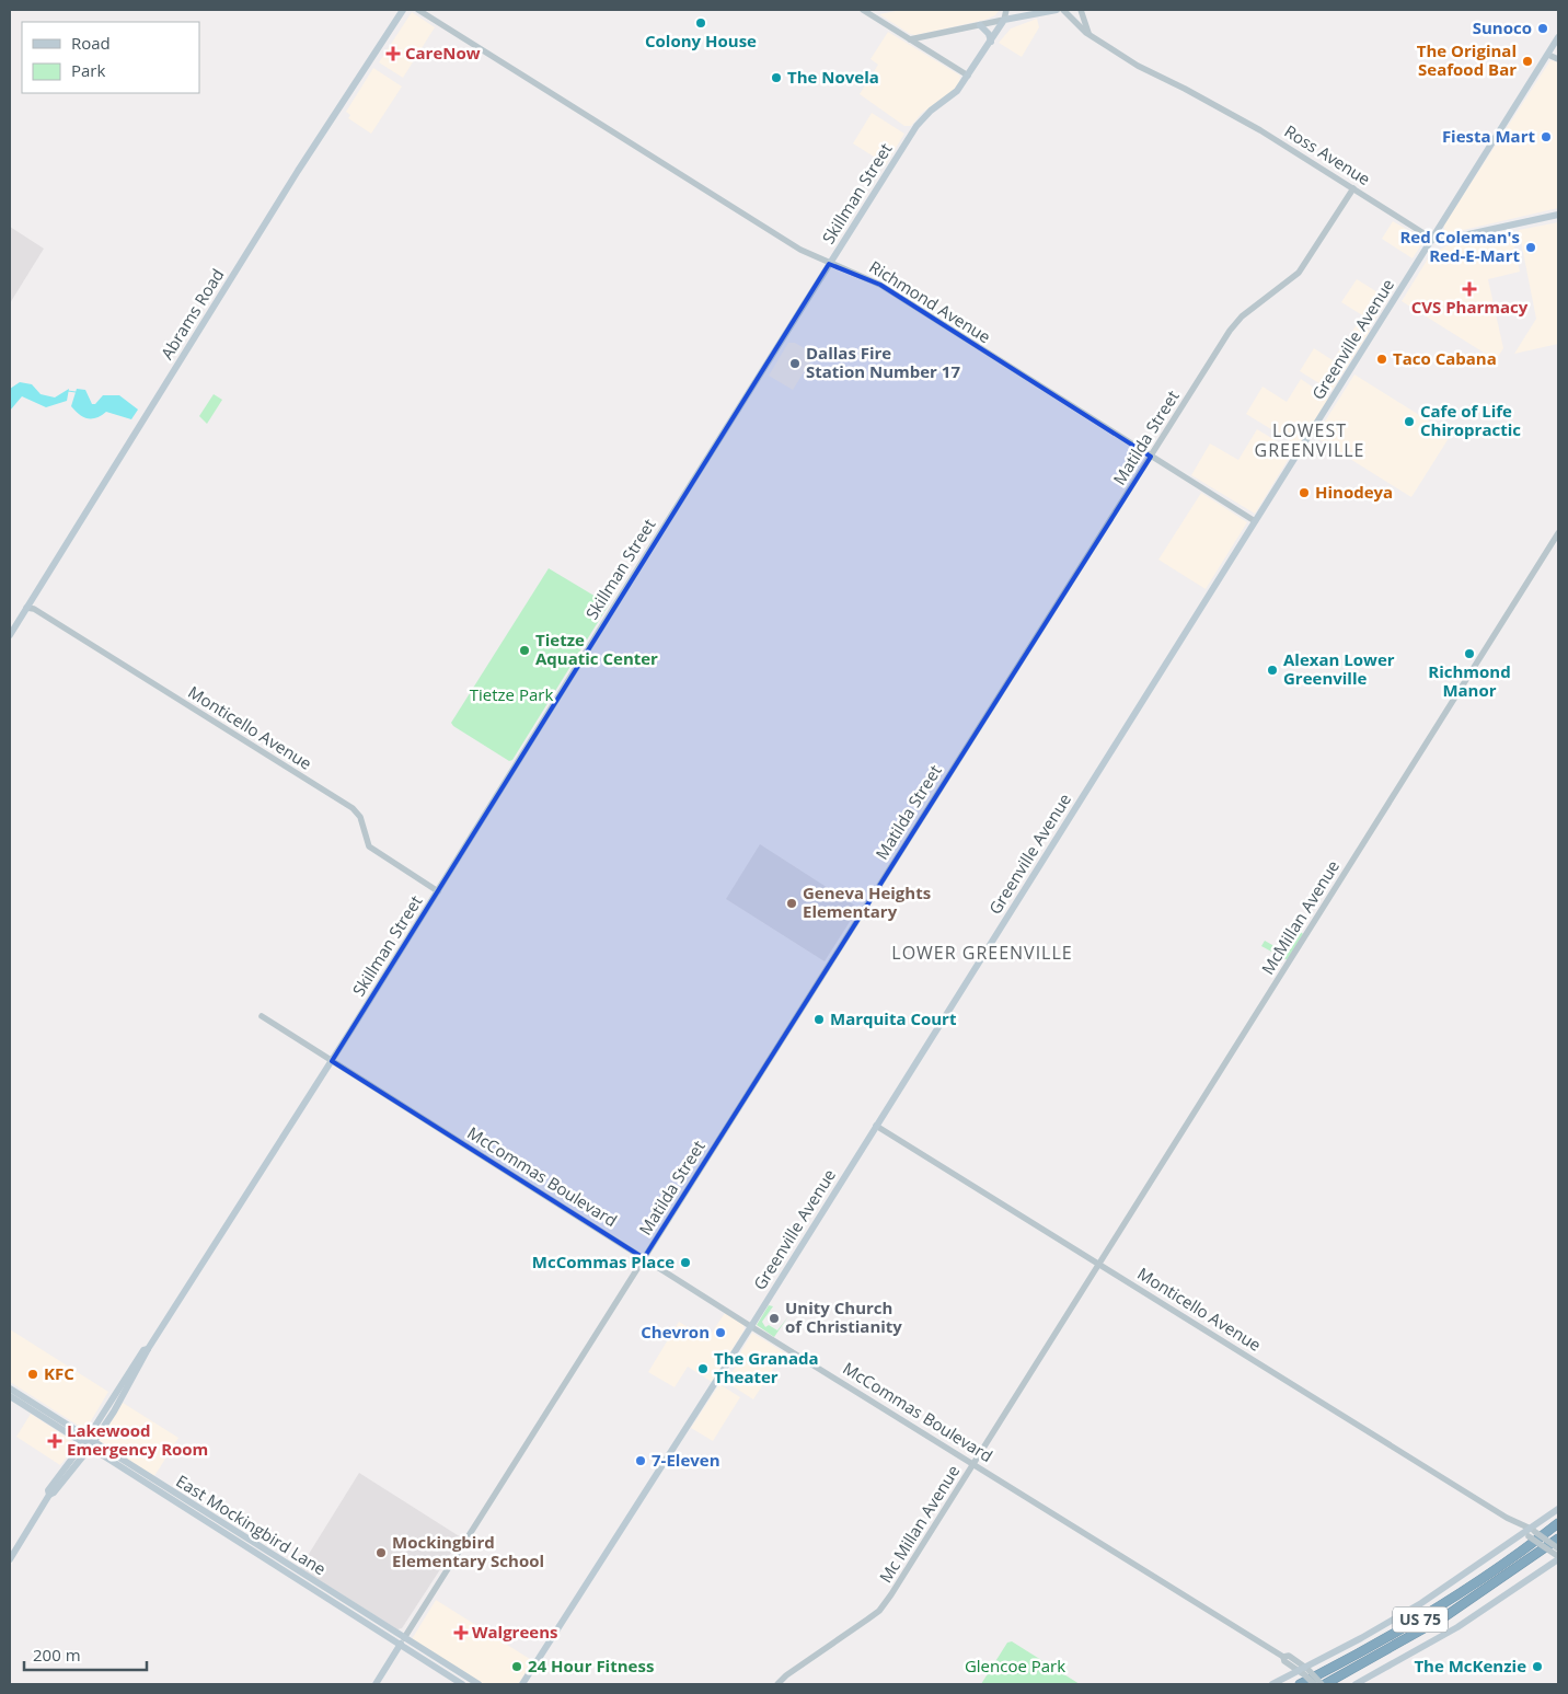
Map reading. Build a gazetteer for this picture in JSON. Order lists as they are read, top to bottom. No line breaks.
{"streets":{"highway":["US 75"],"main road":["Skillman Street","Abrams Road","Greenville Avenue","East Mockingbird Lane"],"street":["Ross Avenue","Richmond Avenue","Matilda Street","Monticello Avenue","McMillan Avenue","McCommas Boulevard","Mc Millan Avenue"]},"crossings":[["Ross Avenue","Greenville Avenue"],["Ross Avenue","Matilda Street"],["Skillman Street","Richmond Avenue"],["Skillman Street","Monticello Avenue"],["Skillman Street","McCommas Boulevard"],["Skillman Street","East Mockingbird Lane"],["Richmond Avenue","Greenville Avenue"],["Richmond Avenue","Matilda Street"],["Abrams Road","Monticello Avenue"],["Greenville Avenue","Monticello Avenue"],["Greenville Avenue","McCommas Boulevard"],["Matilda Street","McCommas Boulevard"],["Matilda Street","East Mockingbird Lane"],["Monticello Avenue","McMillan Avenue"],["McMillan Avenue","Mc Millan Avenue"],["McCommas Boulevard","Mc Millan Avenue"],["McCommas Boulevard","US 75"]],"districts":["LOWEST GREENVILLE","LOWER GREENVILLE"],"parks":["Tietze Park","Glencoe Park"],"places":{"other":["Colony House","Sunoco","The Original Seafood Bar","The Novela","Fiesta Mart","Red Coleman's Red-E-Mart","Taco Cabana","Dallas Fire Station Number 17","Cafe of Life Chiropractic","Hinodeya","Tietze Aquatic Center","Richmond Manor","Alexan Lower Greenville","Geneva Heights Elementary","Marquita Court","McCommas Place","Unity Church of Christianity","Chevron","The Granada Theater","KFC","7-Eleven","Mockingbird Elementary School","24 Hour Fitness","The McKenzie"],"health":["CareNow","CVS Pharmacy","Lakewood Emergency Room","Walgreens"]},"legend":["Road","Park"],"scale_bar":"200 m"}
